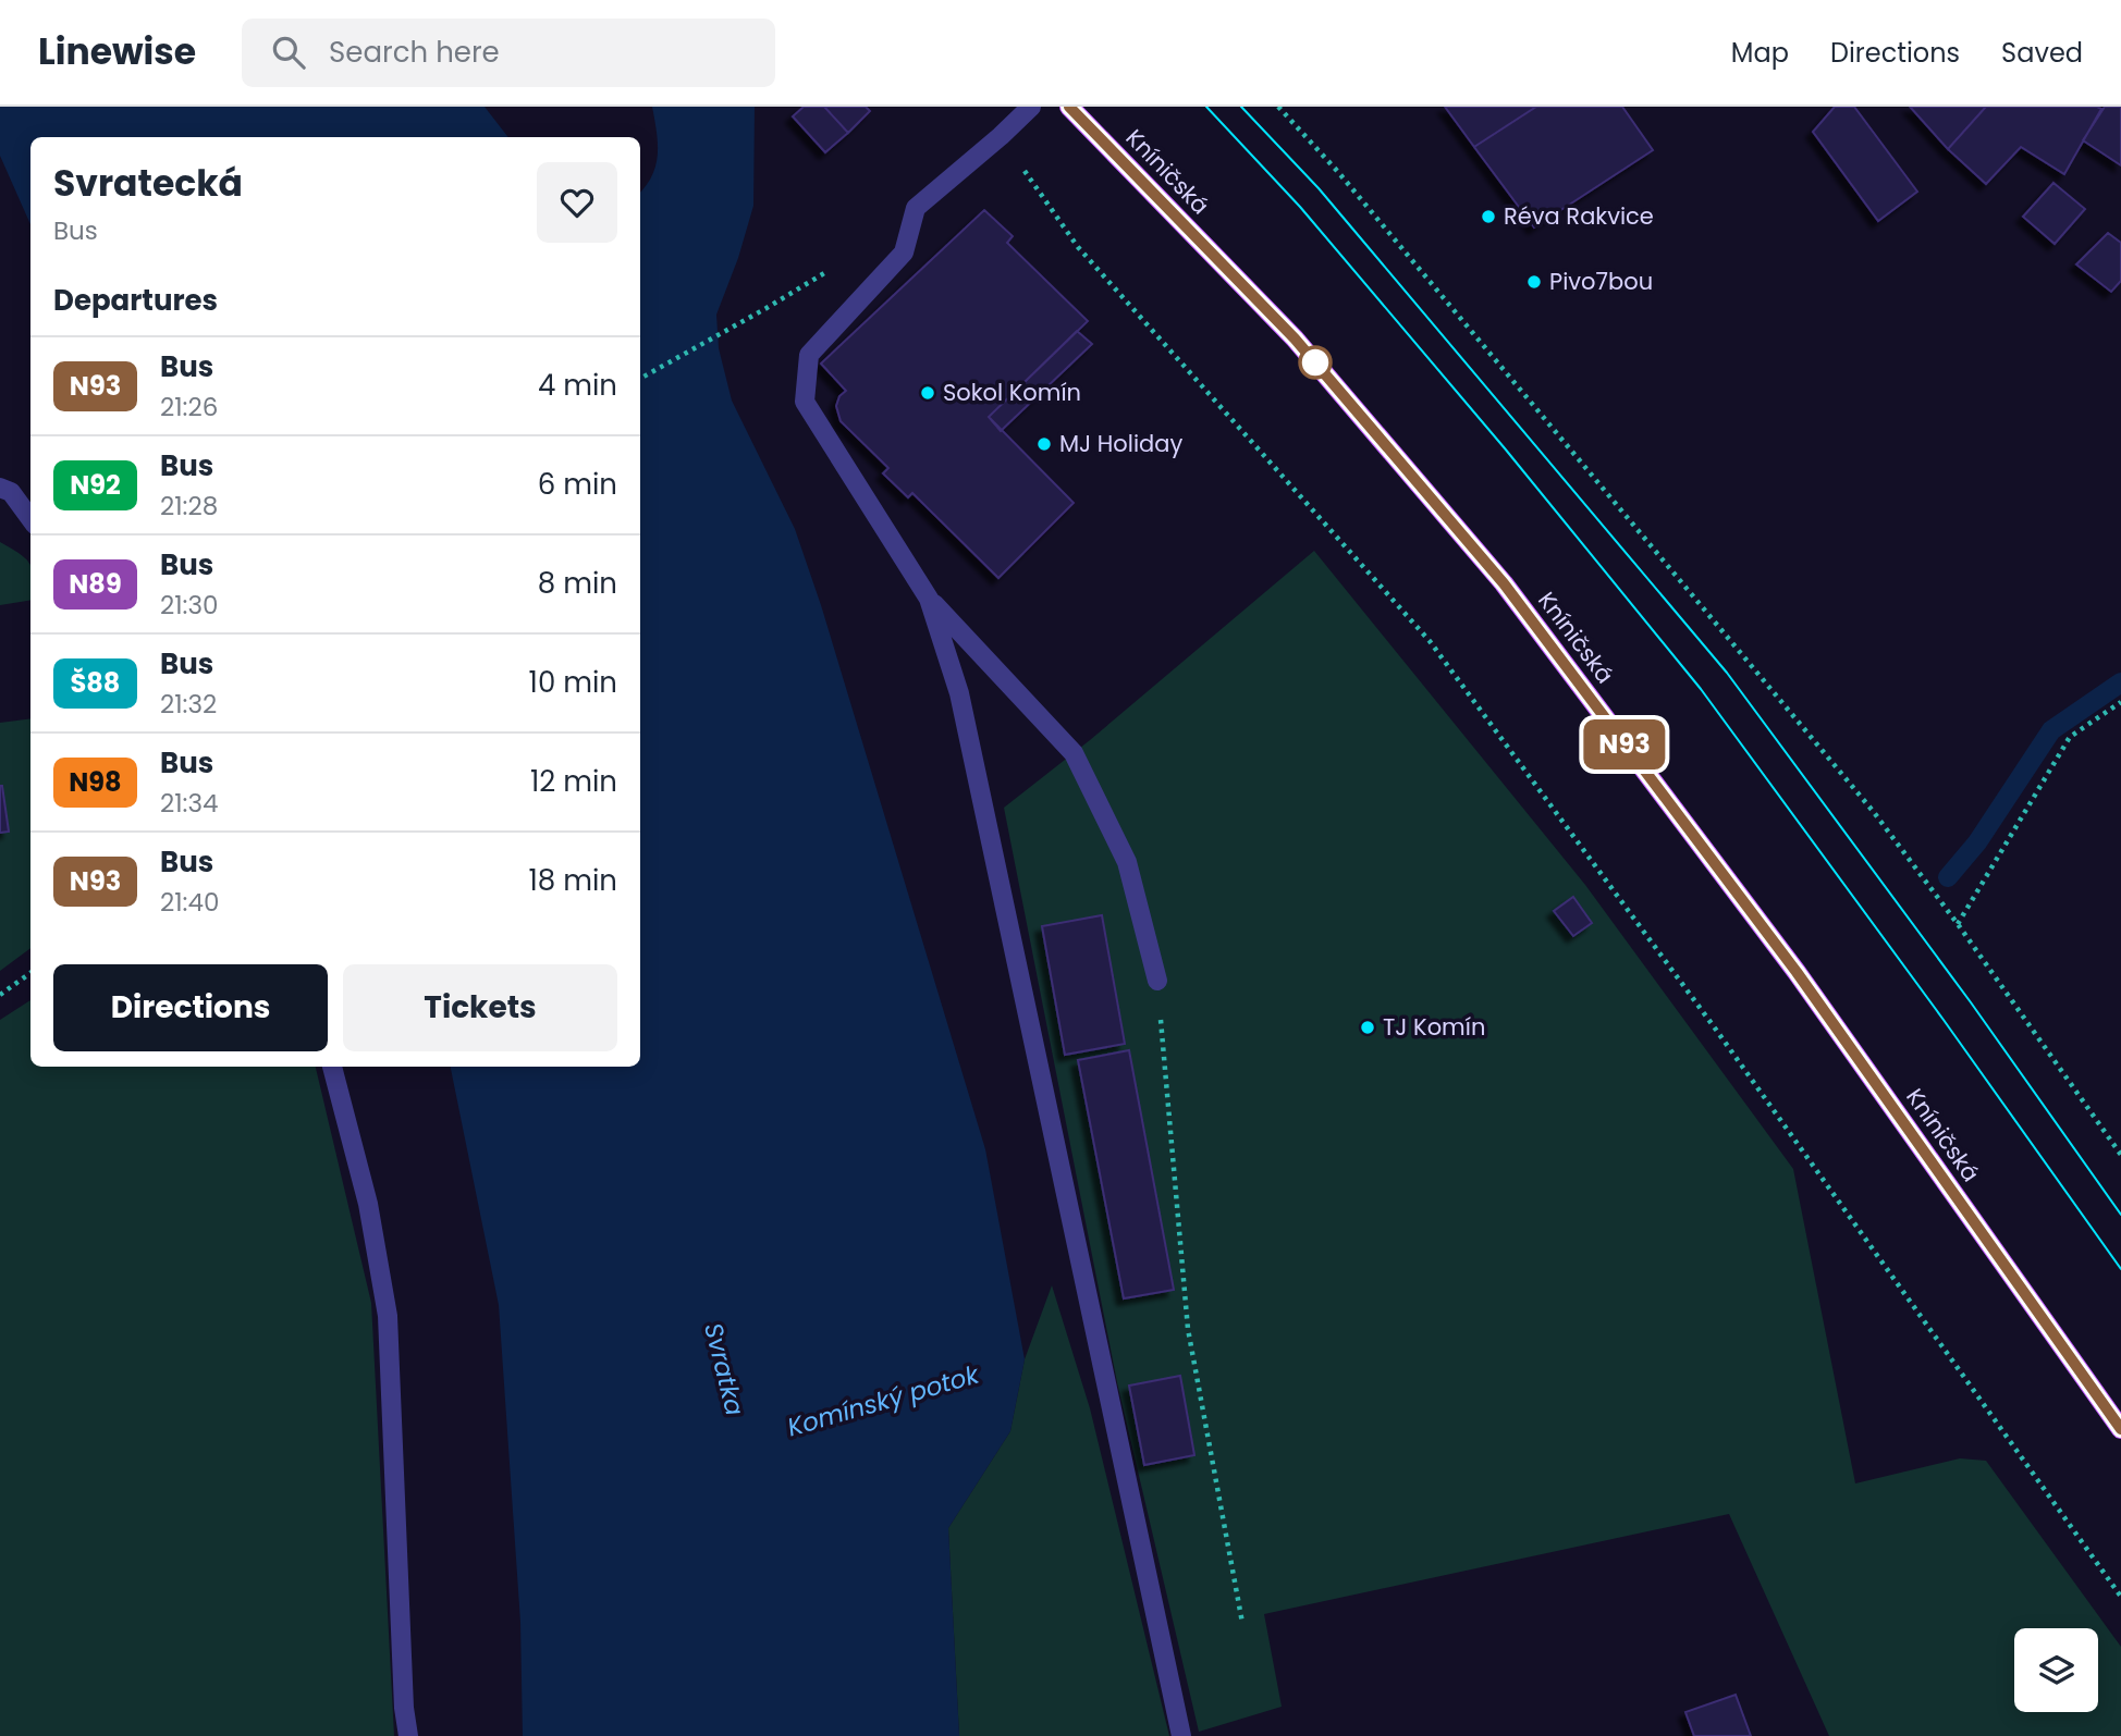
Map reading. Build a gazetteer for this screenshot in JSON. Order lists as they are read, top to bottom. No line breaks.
{"streets":{"main road":["Kníničská"]},"water":["Svratka","Komínský potok"],"places":["Réva Rakvice","Pivo7bou","Sokol Komín","MJ Holiday","TJ Komín"],"lines":["bus line N93"],"page":{"header":"Linewise","search":"Search here","nav":["Map","Directions","Saved"],"on_map":"N93","heading":[["Svratecká","Bus"],"Departures"],"list":[{"mark":"N93","name":"Bus","note":"21:26","value":"4 min"},{"mark":"N92","name":"Bus","note":"21:28","value":"6 min"},{"mark":"N89","name":"Bus","note":"21:30","value":"8 min"},{"mark":"Š88","name":"Bus","note":"21:32","value":"10 min"},{"mark":"N98","name":"Bus","note":"21:34","value":"12 min"},{"mark":"N93","name":"Bus","note":"21:40","value":"18 min"}],"buttons":["Directions","Tickets"]}}
